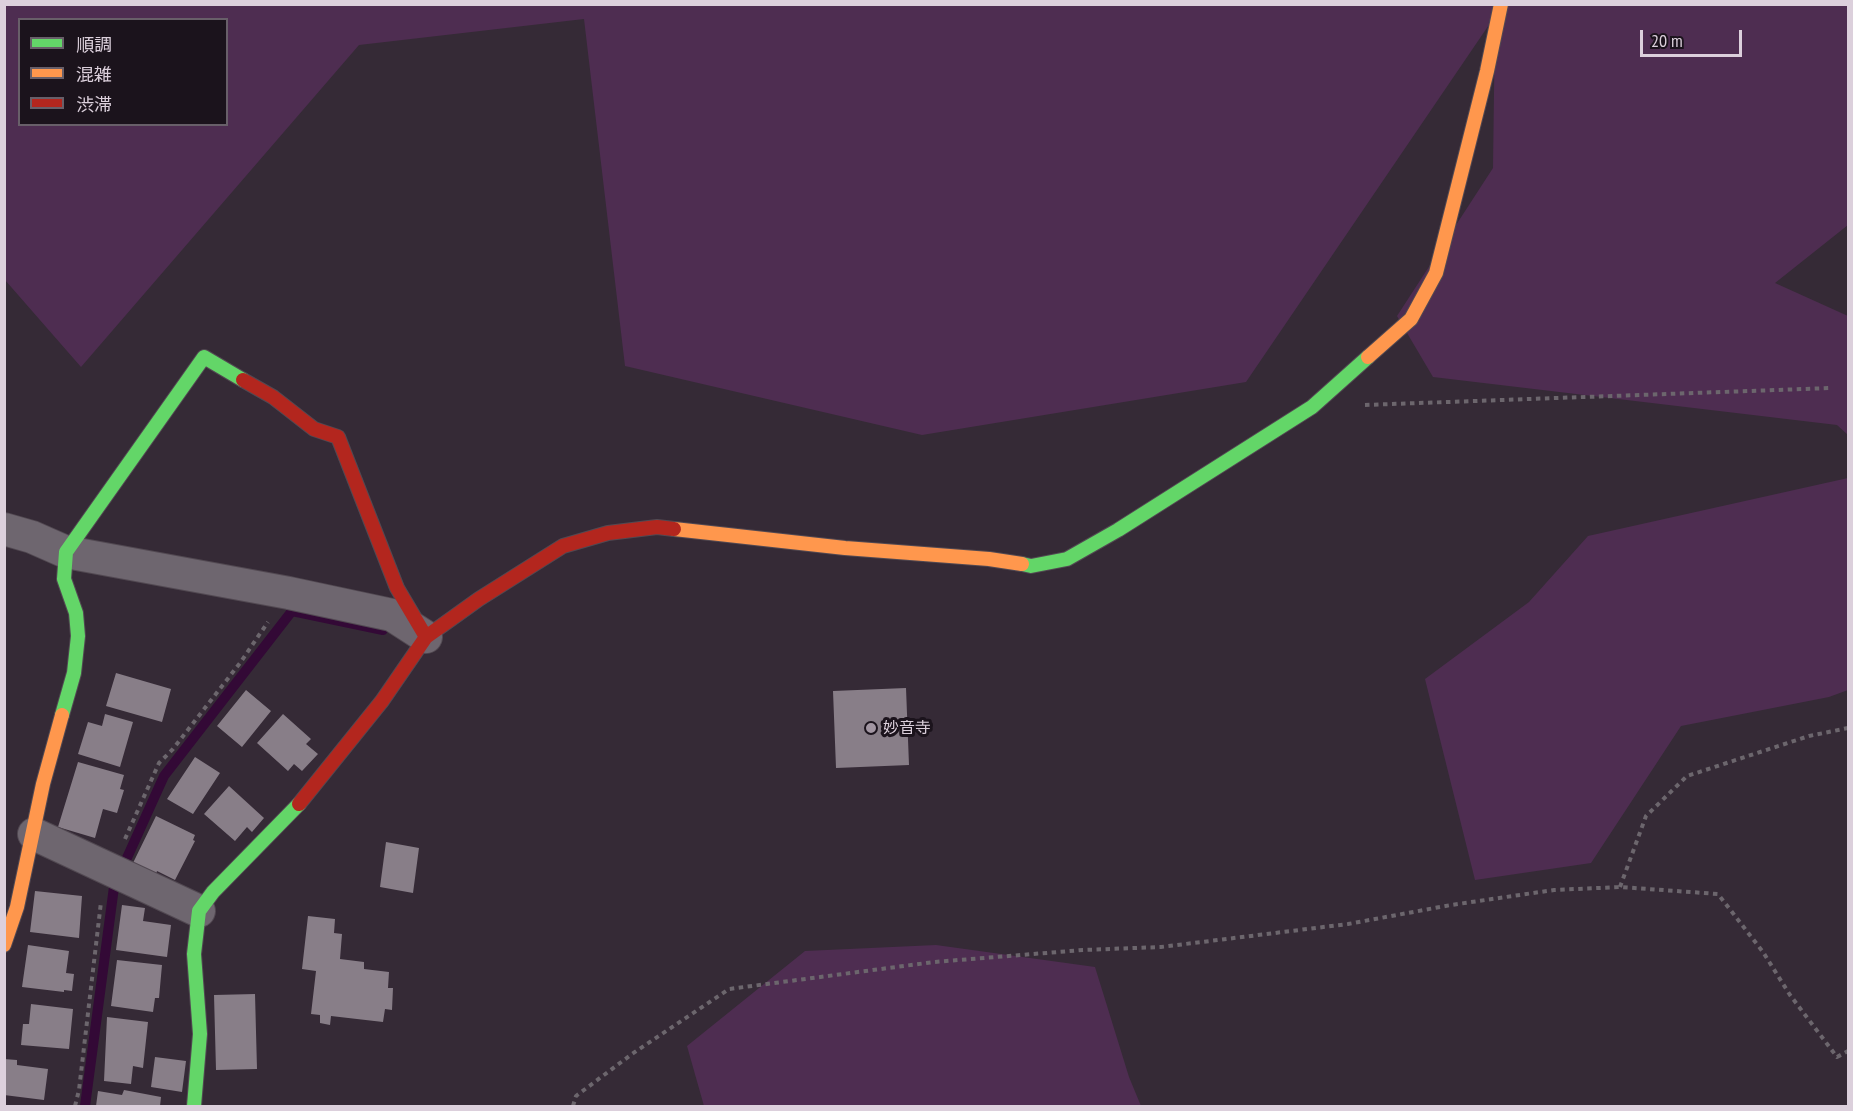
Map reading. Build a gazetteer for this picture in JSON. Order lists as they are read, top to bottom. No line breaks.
{"places":["妙音寺"],"legend":["順調","混雑","渋滞"],"scale_bar":"20 m"}
